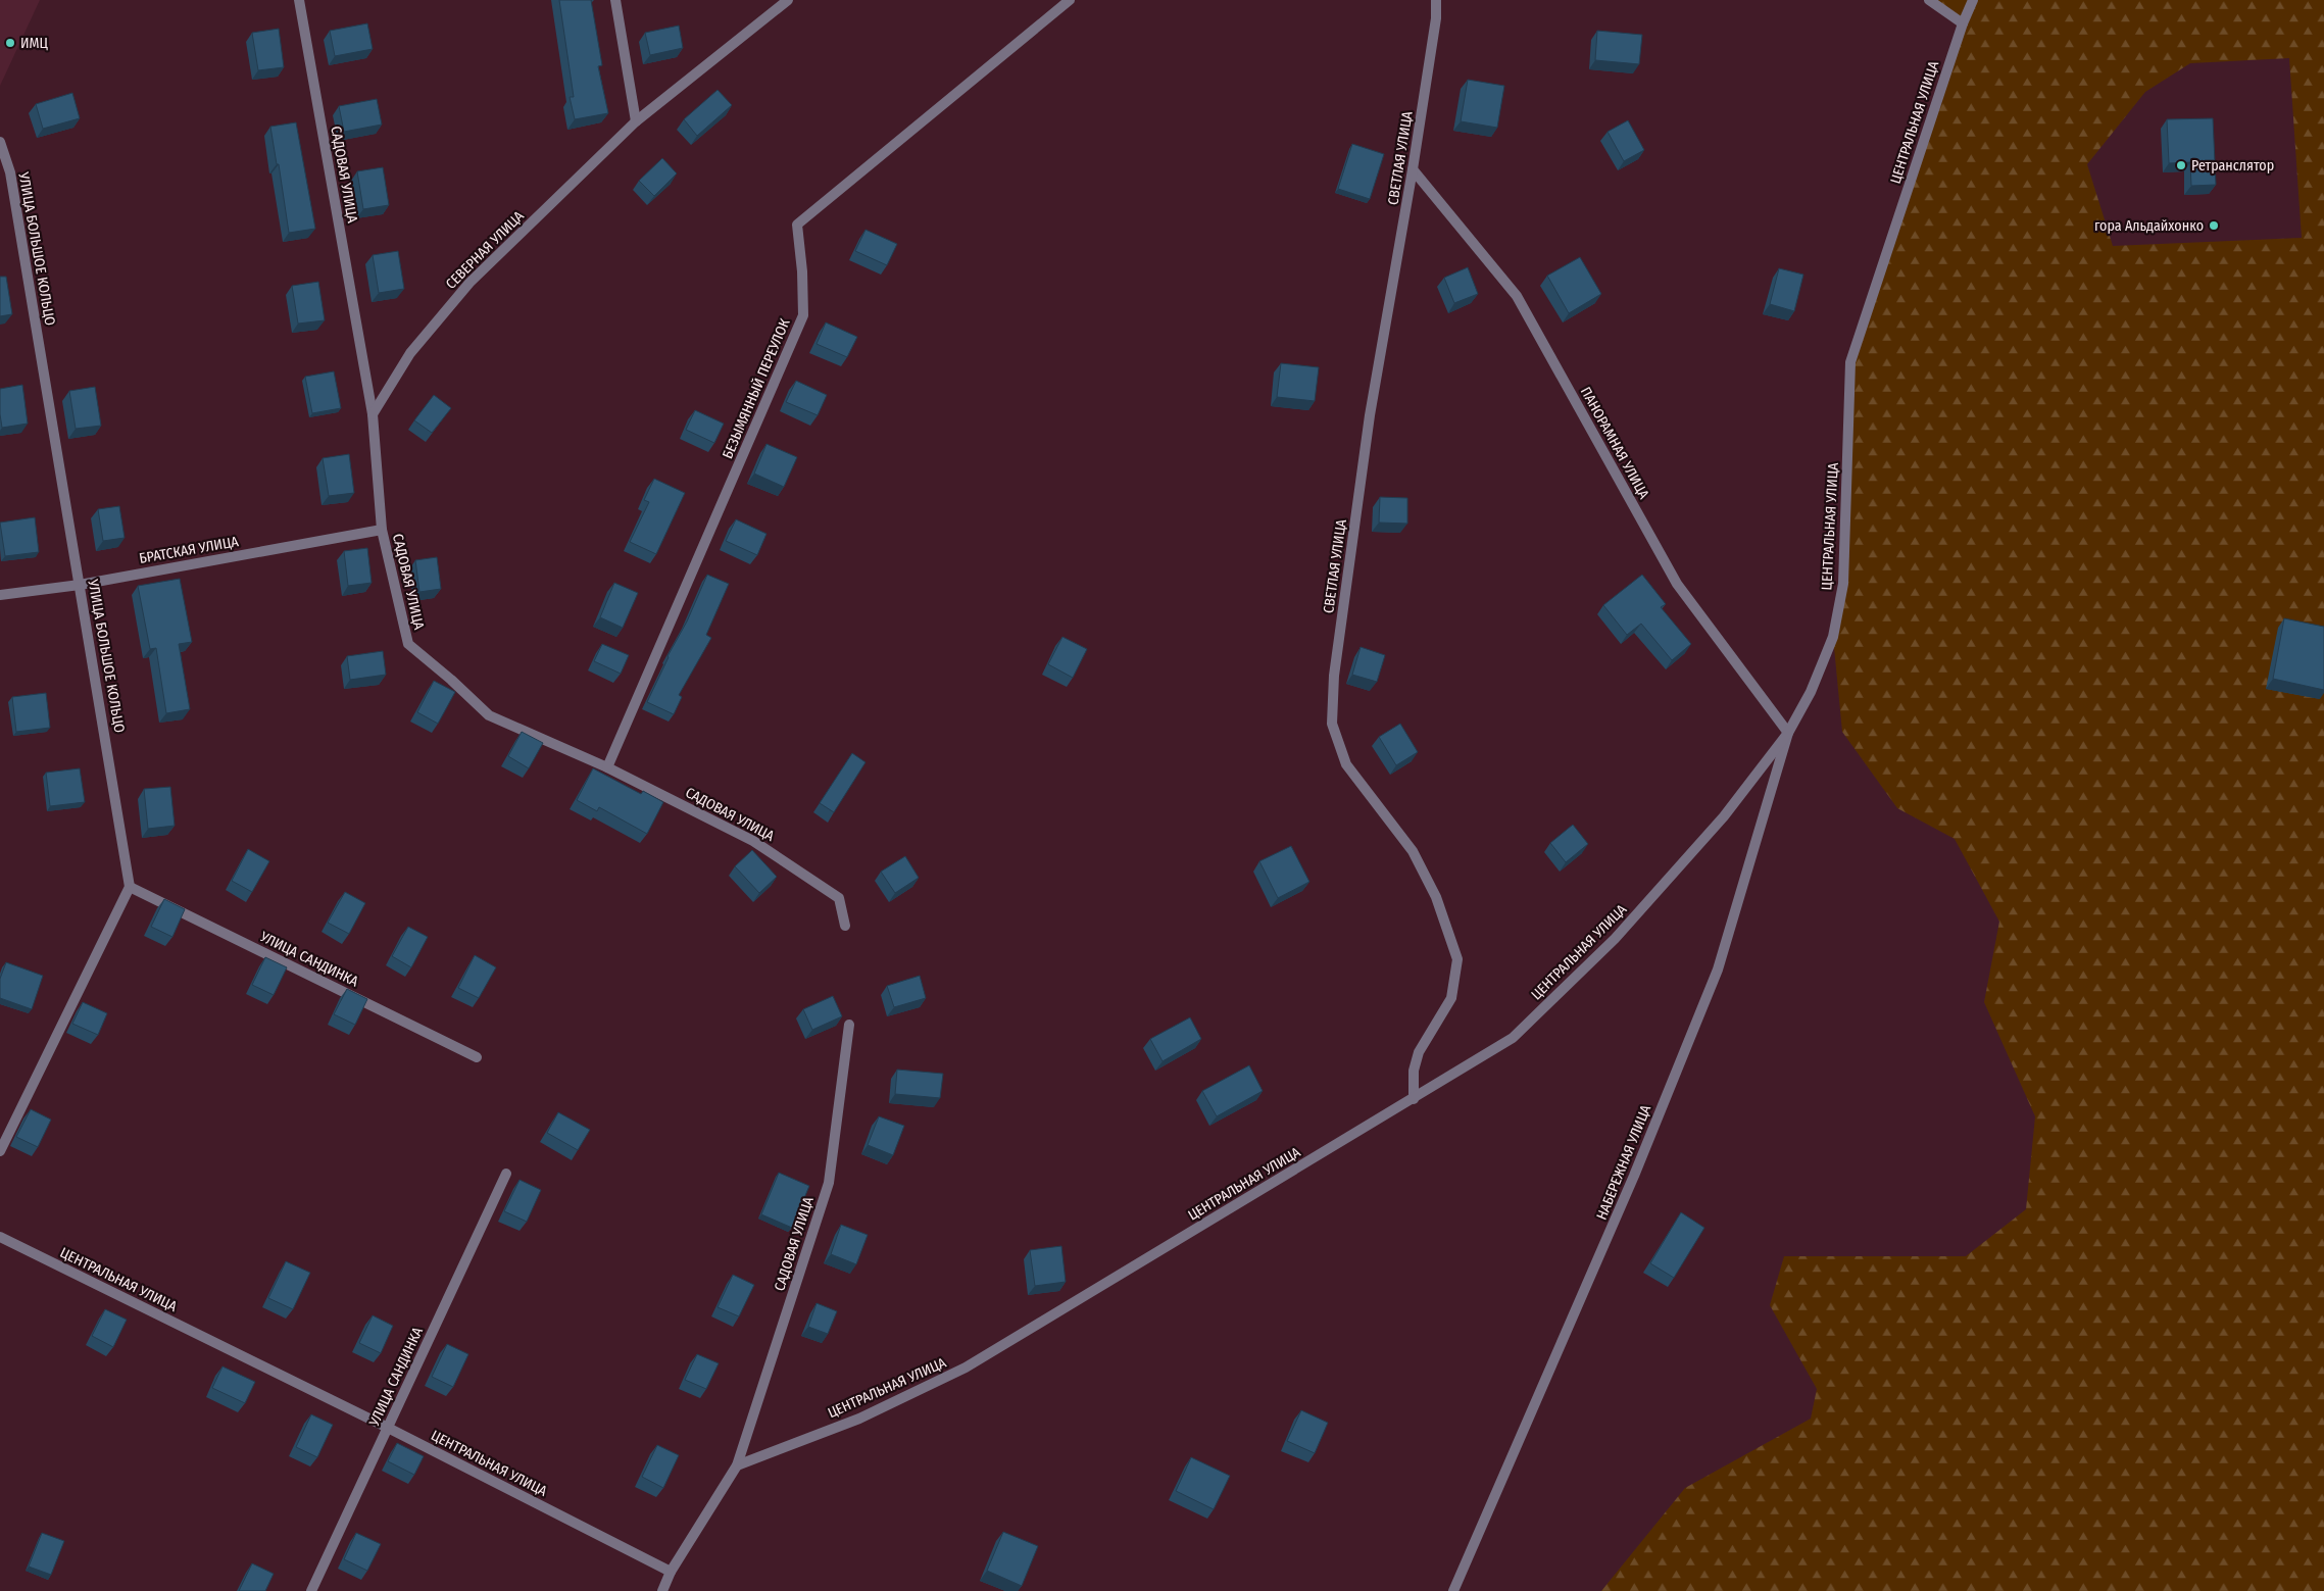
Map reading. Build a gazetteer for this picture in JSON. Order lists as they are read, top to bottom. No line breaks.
{"streets":{"street":["ЦЕНТРАЛЬНАЯ УЛИЦА","СВЕТЛАЯ УЛИЦА","САДОВАЯ УЛИЦА","УЛИЦА БОЛЬШОЕ КОЛЬЦО","СЕВЕРНАЯ УЛИЦА","БЕЗЫМЯННЫЙ ПЕРЕУЛОК","ПАНОРАМНАЯ УЛИЦА","БРАТСКАЯ УЛИЦА","УЛИЦА САНДИНКА","НАБЕРЕЖНАЯ УЛИЦА"]},"crossings":[["ЦЕНТРАЛЬНАЯ УЛИЦА","СВЕТЛАЯ УЛИЦА"],["ЦЕНТРАЛЬНАЯ УЛИЦА","САДОВАЯ УЛИЦА"],["ЦЕНТРАЛЬНАЯ УЛИЦА","ПАНОРАМНАЯ УЛИЦА"],["ЦЕНТРАЛЬНАЯ УЛИЦА","УЛИЦА САНДИНКА"],["ЦЕНТРАЛЬНАЯ УЛИЦА","НАБЕРЕЖНАЯ УЛИЦА"],["СВЕТЛАЯ УЛИЦА","ПАНОРАМНАЯ УЛИЦА"],["САДОВАЯ УЛИЦА","СЕВЕРНАЯ УЛИЦА"],["САДОВАЯ УЛИЦА","БЕЗЫМЯННЫЙ ПЕРЕУЛОК"],["САДОВАЯ УЛИЦА","БРАТСКАЯ УЛИЦА"],["УЛИЦА БОЛЬШОЕ КОЛЬЦО","БРАТСКАЯ УЛИЦА"],["УЛИЦА БОЛЬШОЕ КОЛЬЦО","УЛИЦА САНДИНКА"],["ПАНОРАМНАЯ УЛИЦА","НАБЕРЕЖНАЯ УЛИЦА"]],"places":["ИМЦ","Ретранслятор","гора Альдайхонко"]}
